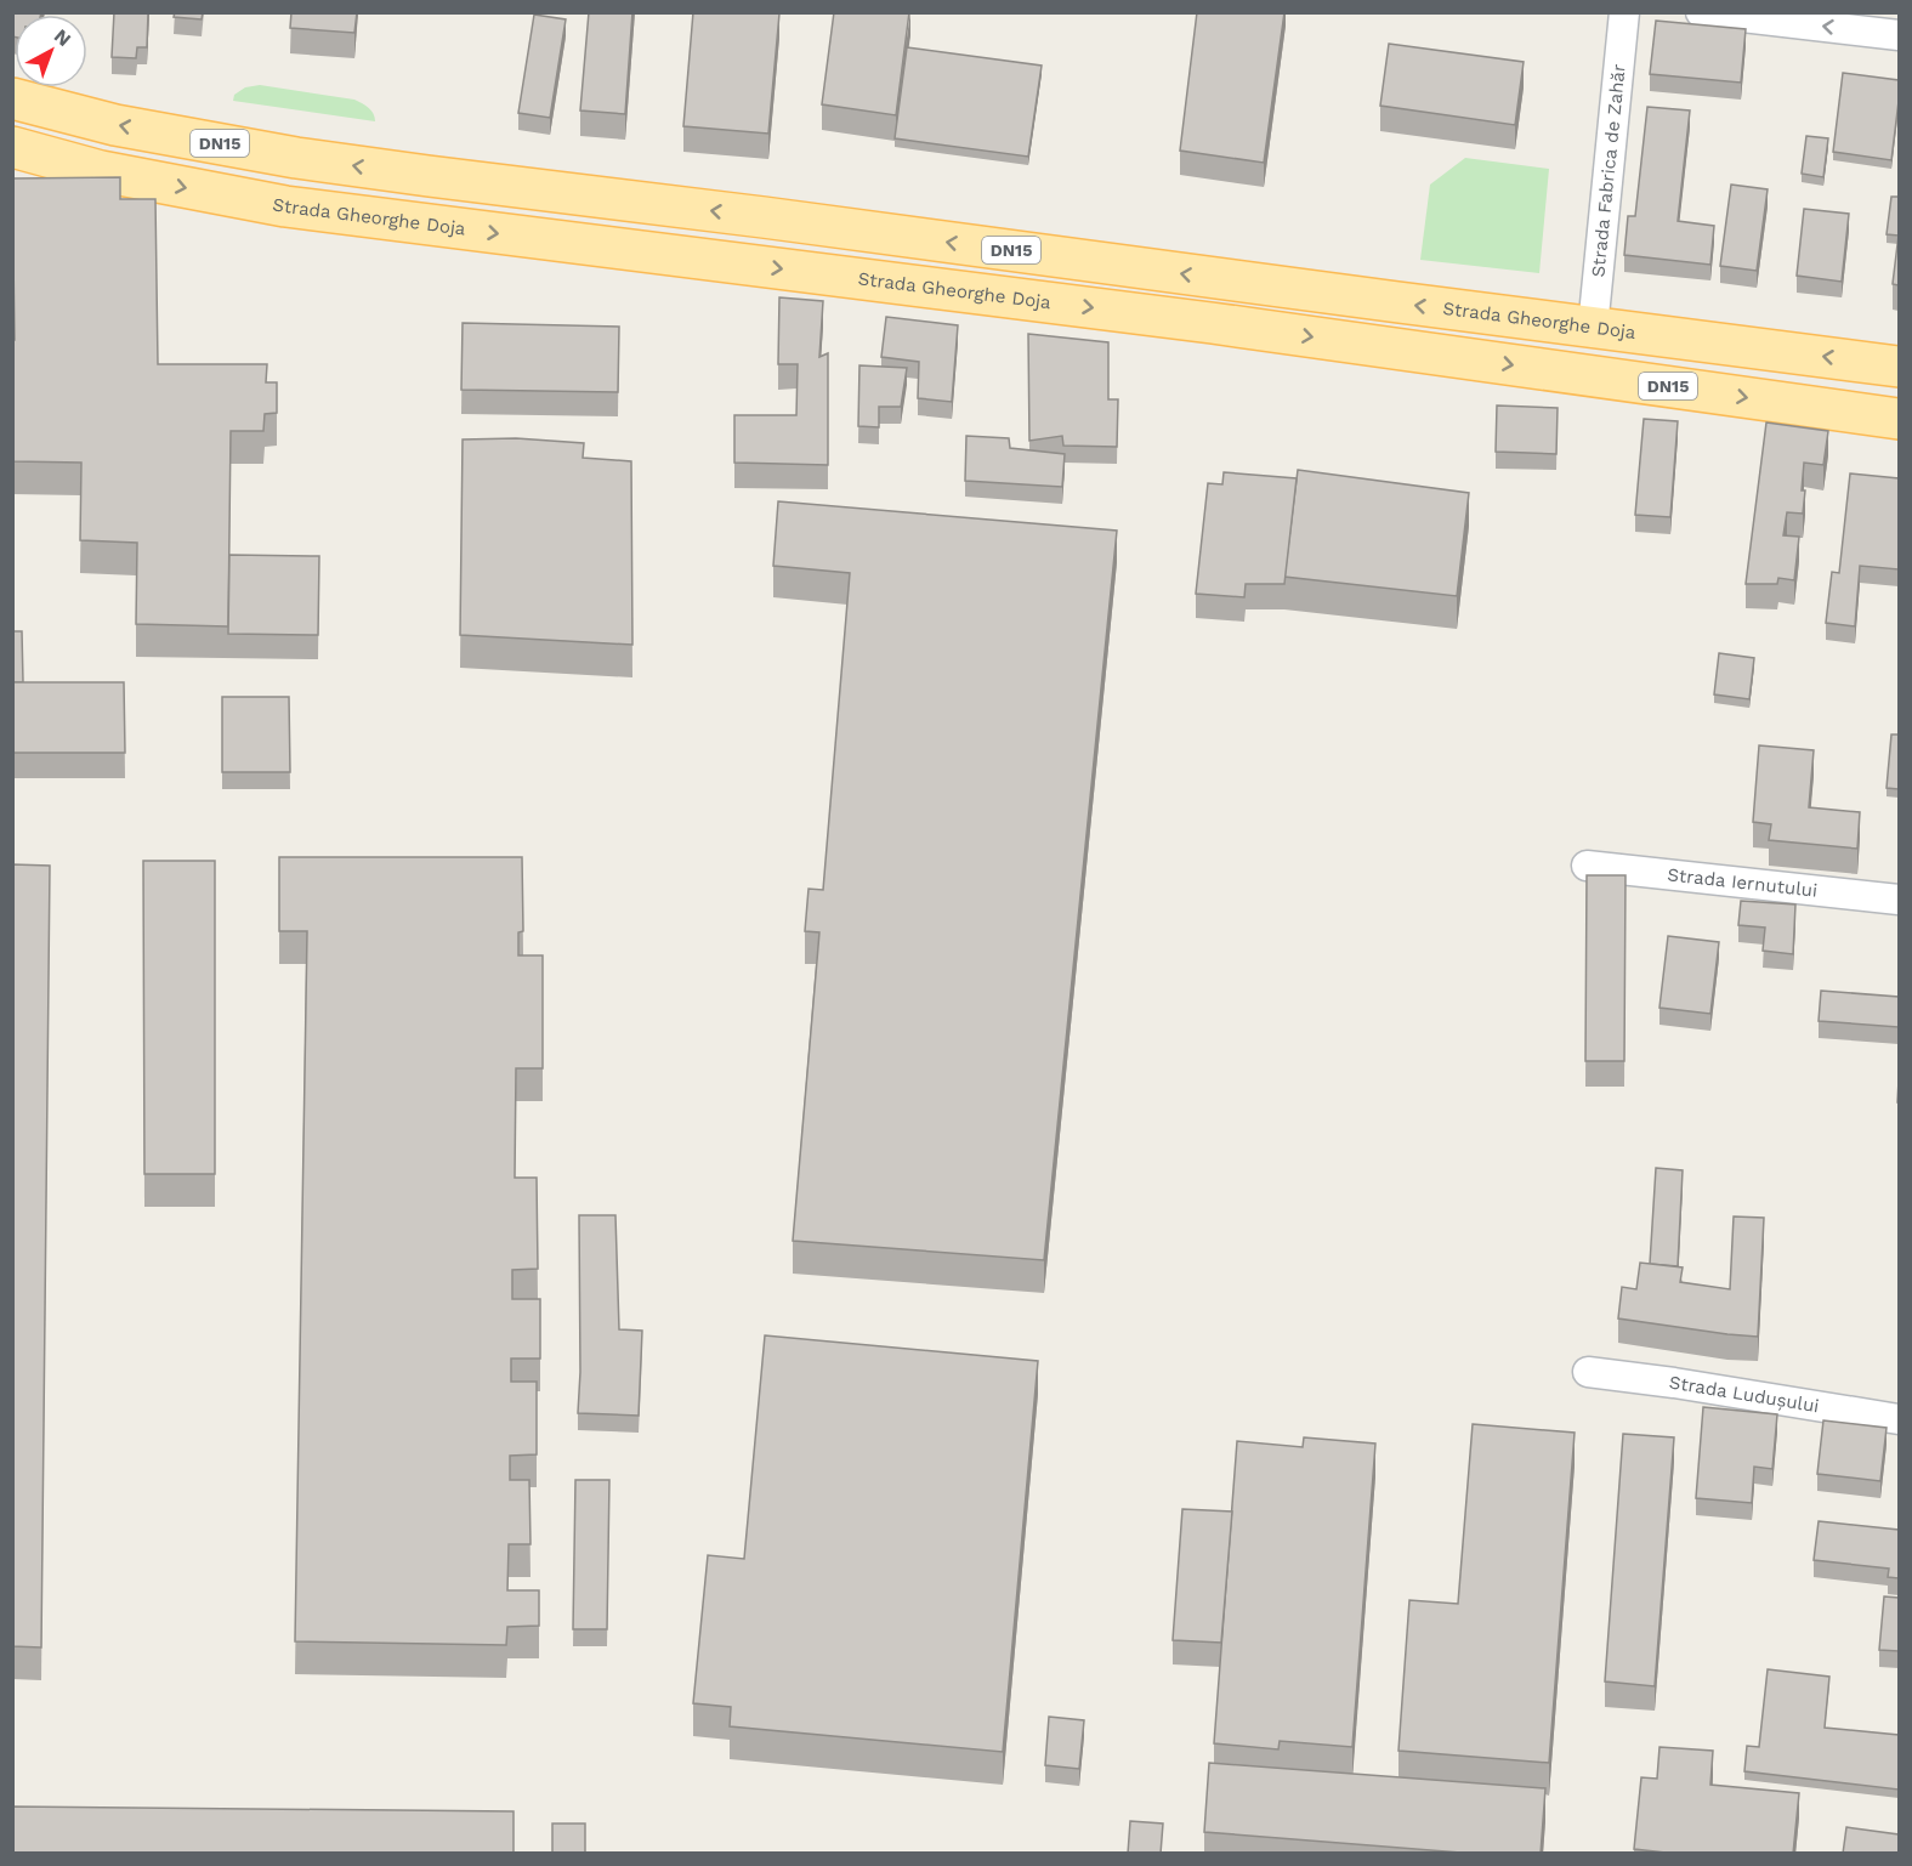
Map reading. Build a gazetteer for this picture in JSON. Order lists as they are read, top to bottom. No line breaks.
{"streets":{"main road":["DN15","Strada Gheorghe Doja"],"street":["Strada Fabrica de Zahăr","Strada Iernutului","Strada Ludușului"]},"crossings":[["Strada Fabrica de Zahăr","Strada Gheorghe Doja"]],"north":"top right"}
